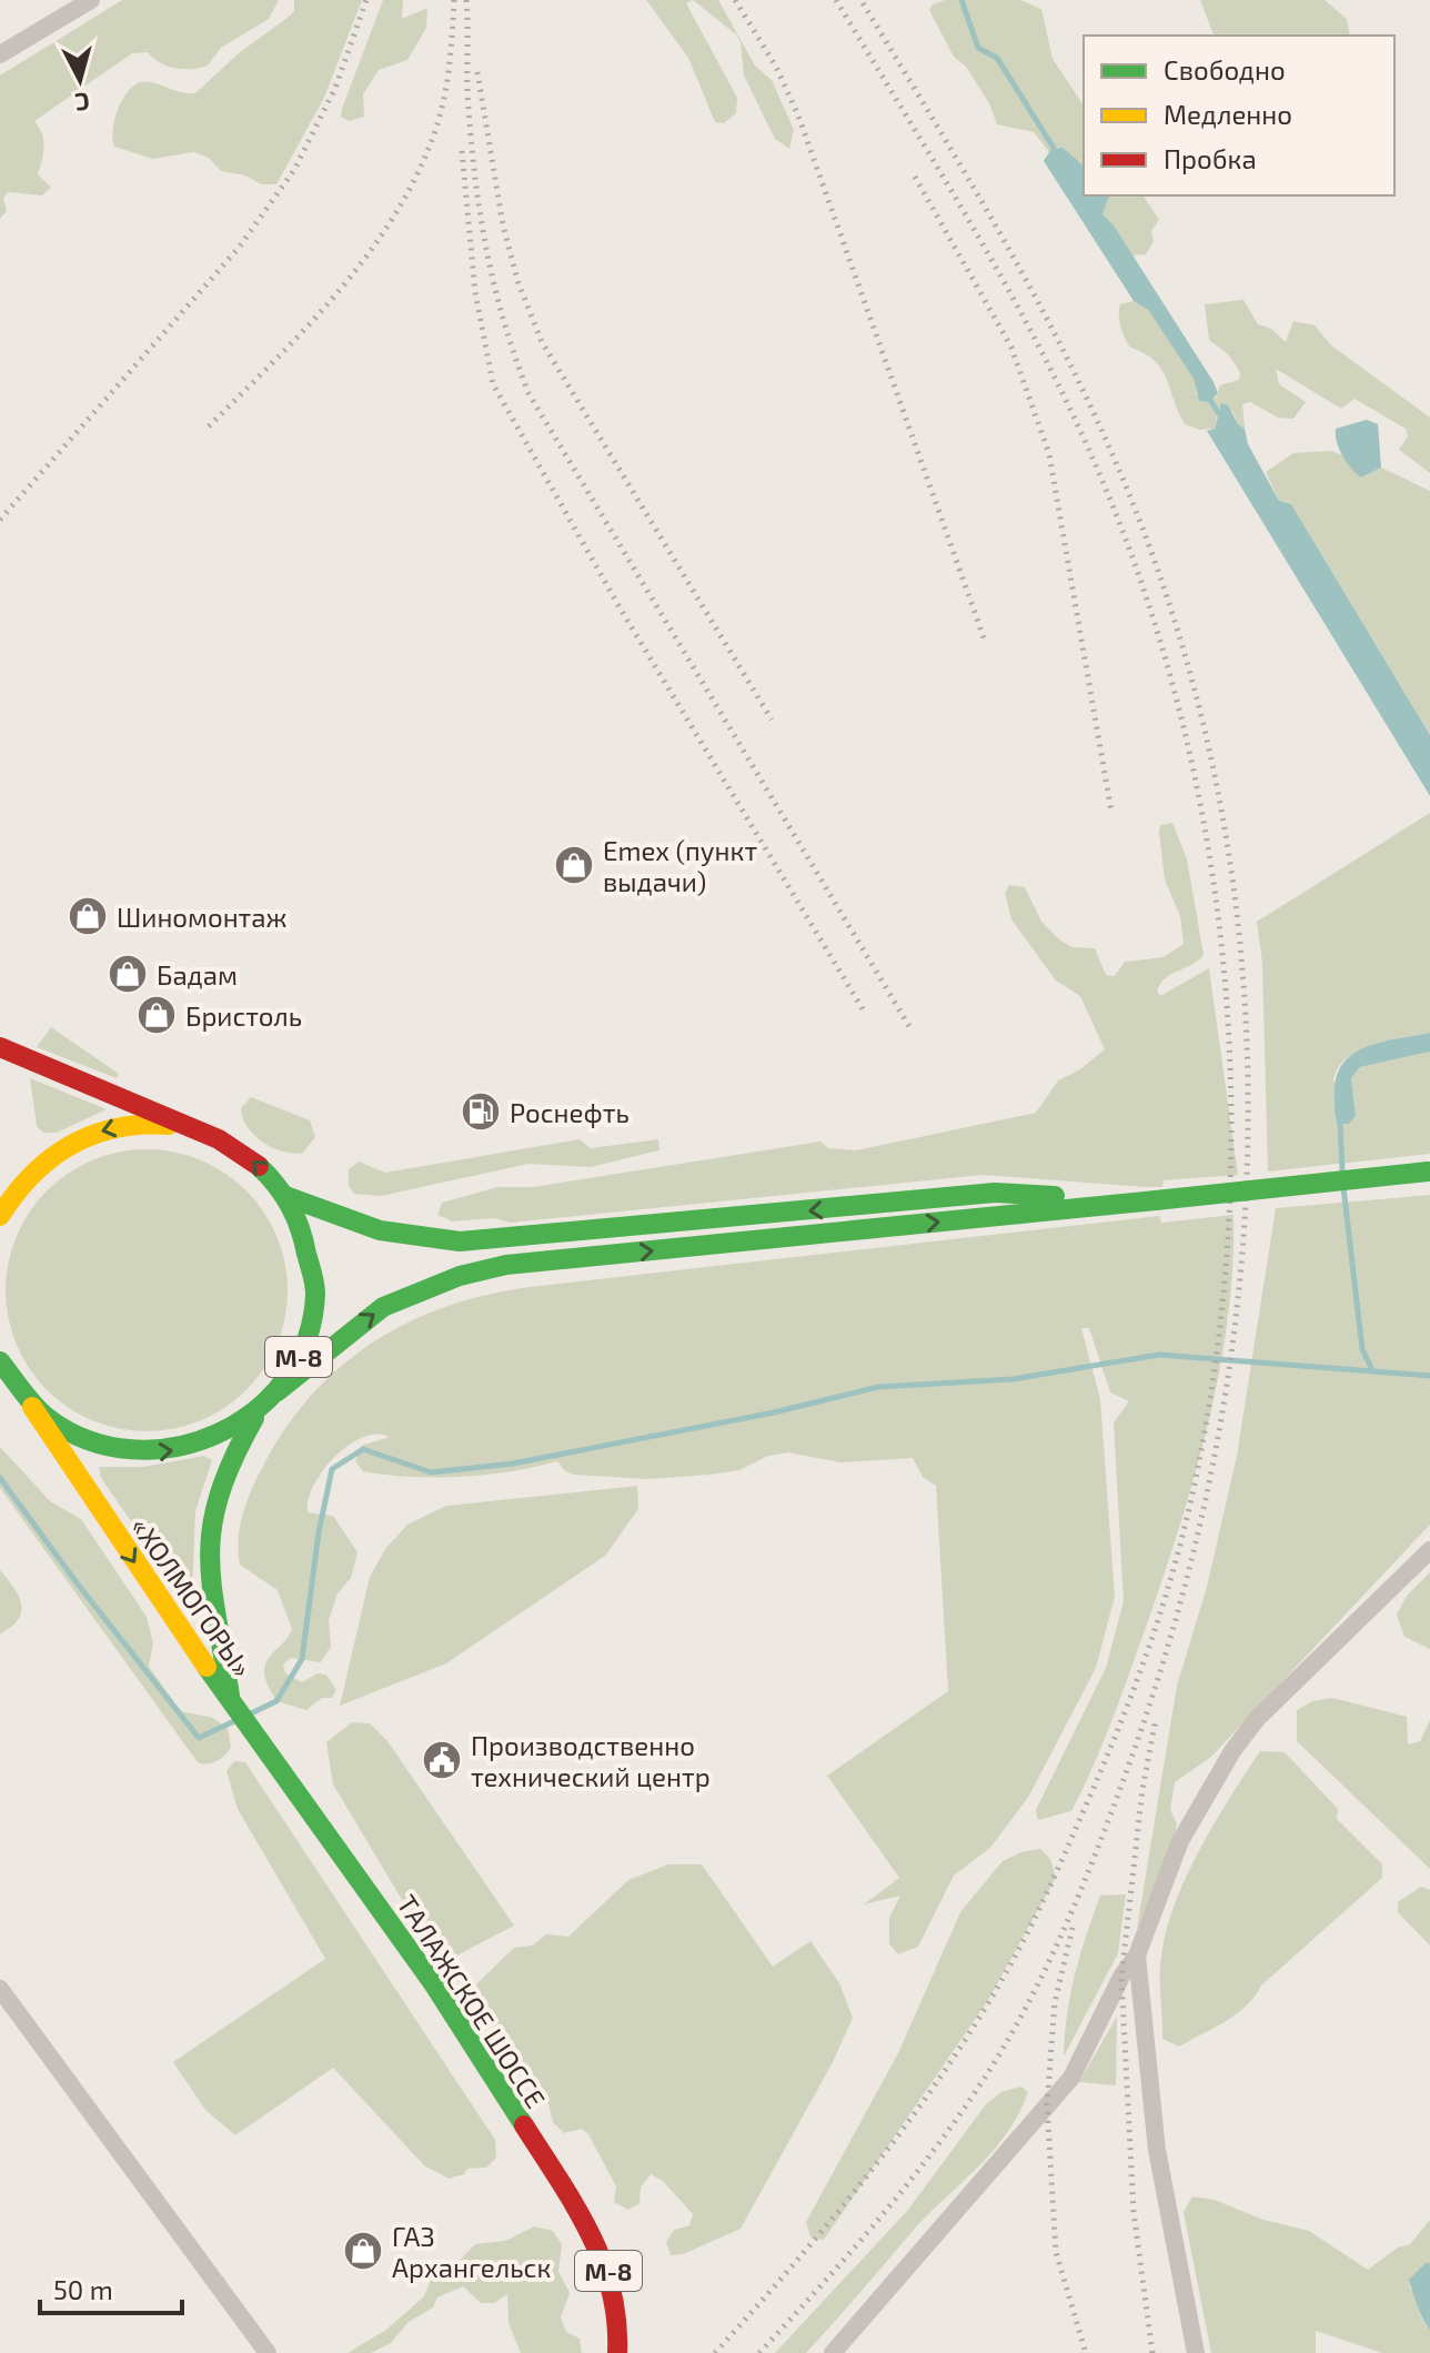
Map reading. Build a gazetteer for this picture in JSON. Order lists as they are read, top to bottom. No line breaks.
{"streets":{"main road":["М-8","«ХОЛМОГОРЫ»","ТАЛАЖСКОЕ ШОССЕ"]},"crossings":[["«ХОЛМОГОРЫ»","ТАЛАЖСКОЕ ШОССЕ"]],"places":{"shop":["Emex (пункт выдачи)","Шиномонтаж","Бадам","Бристоль","ГАЗ Архангельск"],"fuel station":["Роснефть"],"public building":["Производственно технический центр"]},"legend":["Свободно","Медленно","Пробка"],"scale_bar":"50 m","north":"bottom"}
